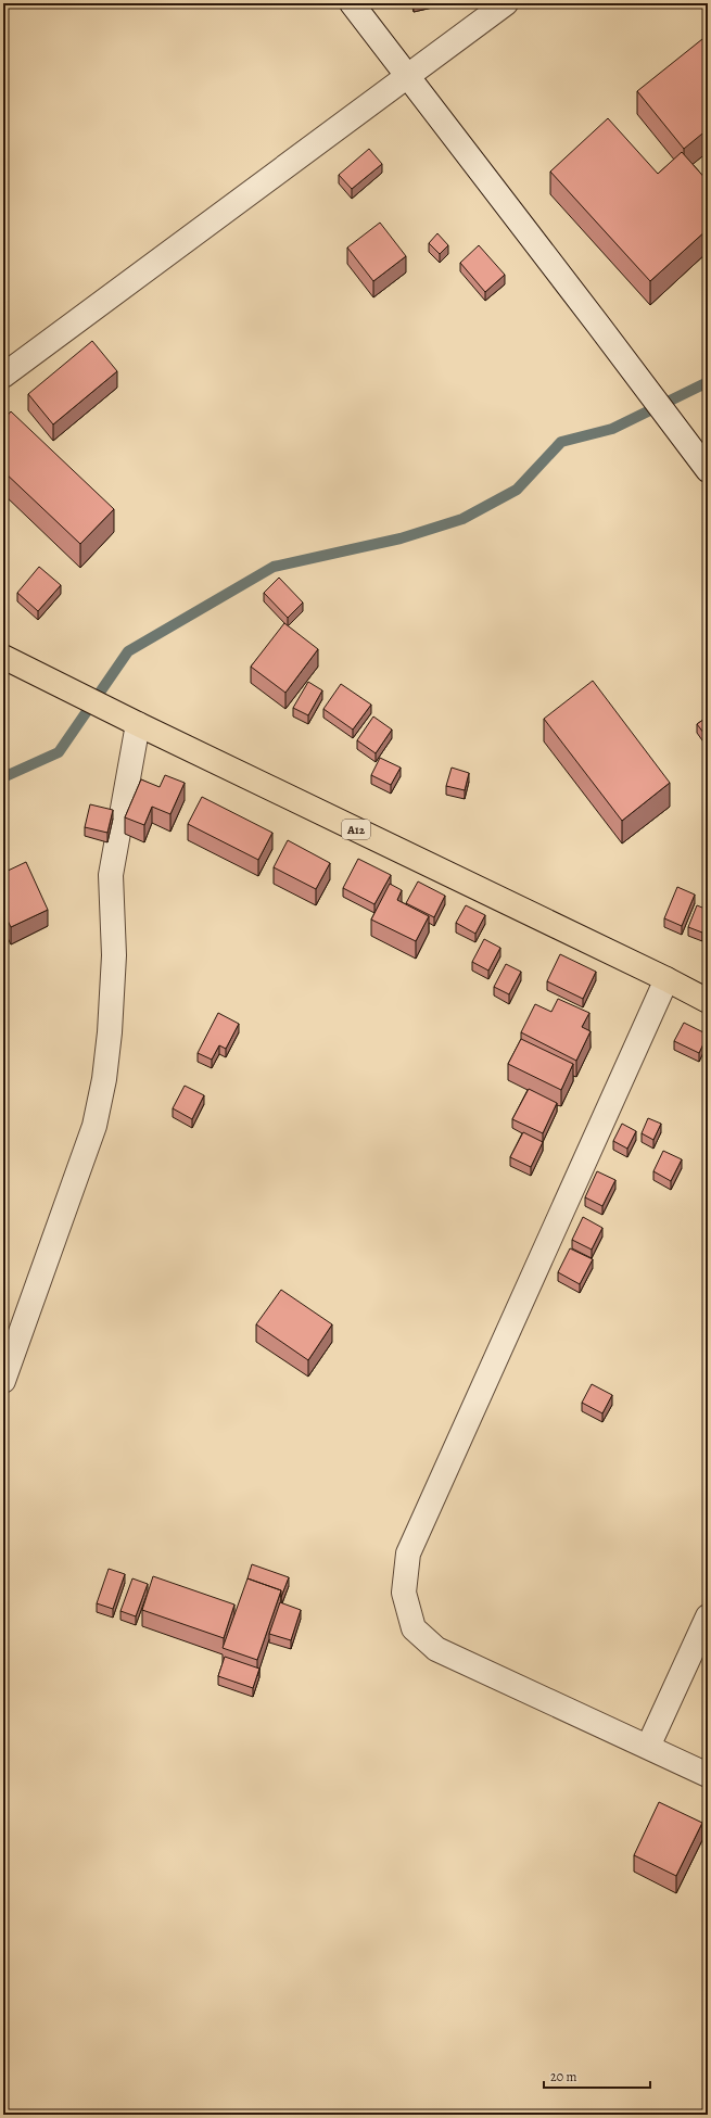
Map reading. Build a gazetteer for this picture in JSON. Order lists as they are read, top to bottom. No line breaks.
{"streets":{"main road":["A12"]},"scale_bar":"20 m"}
